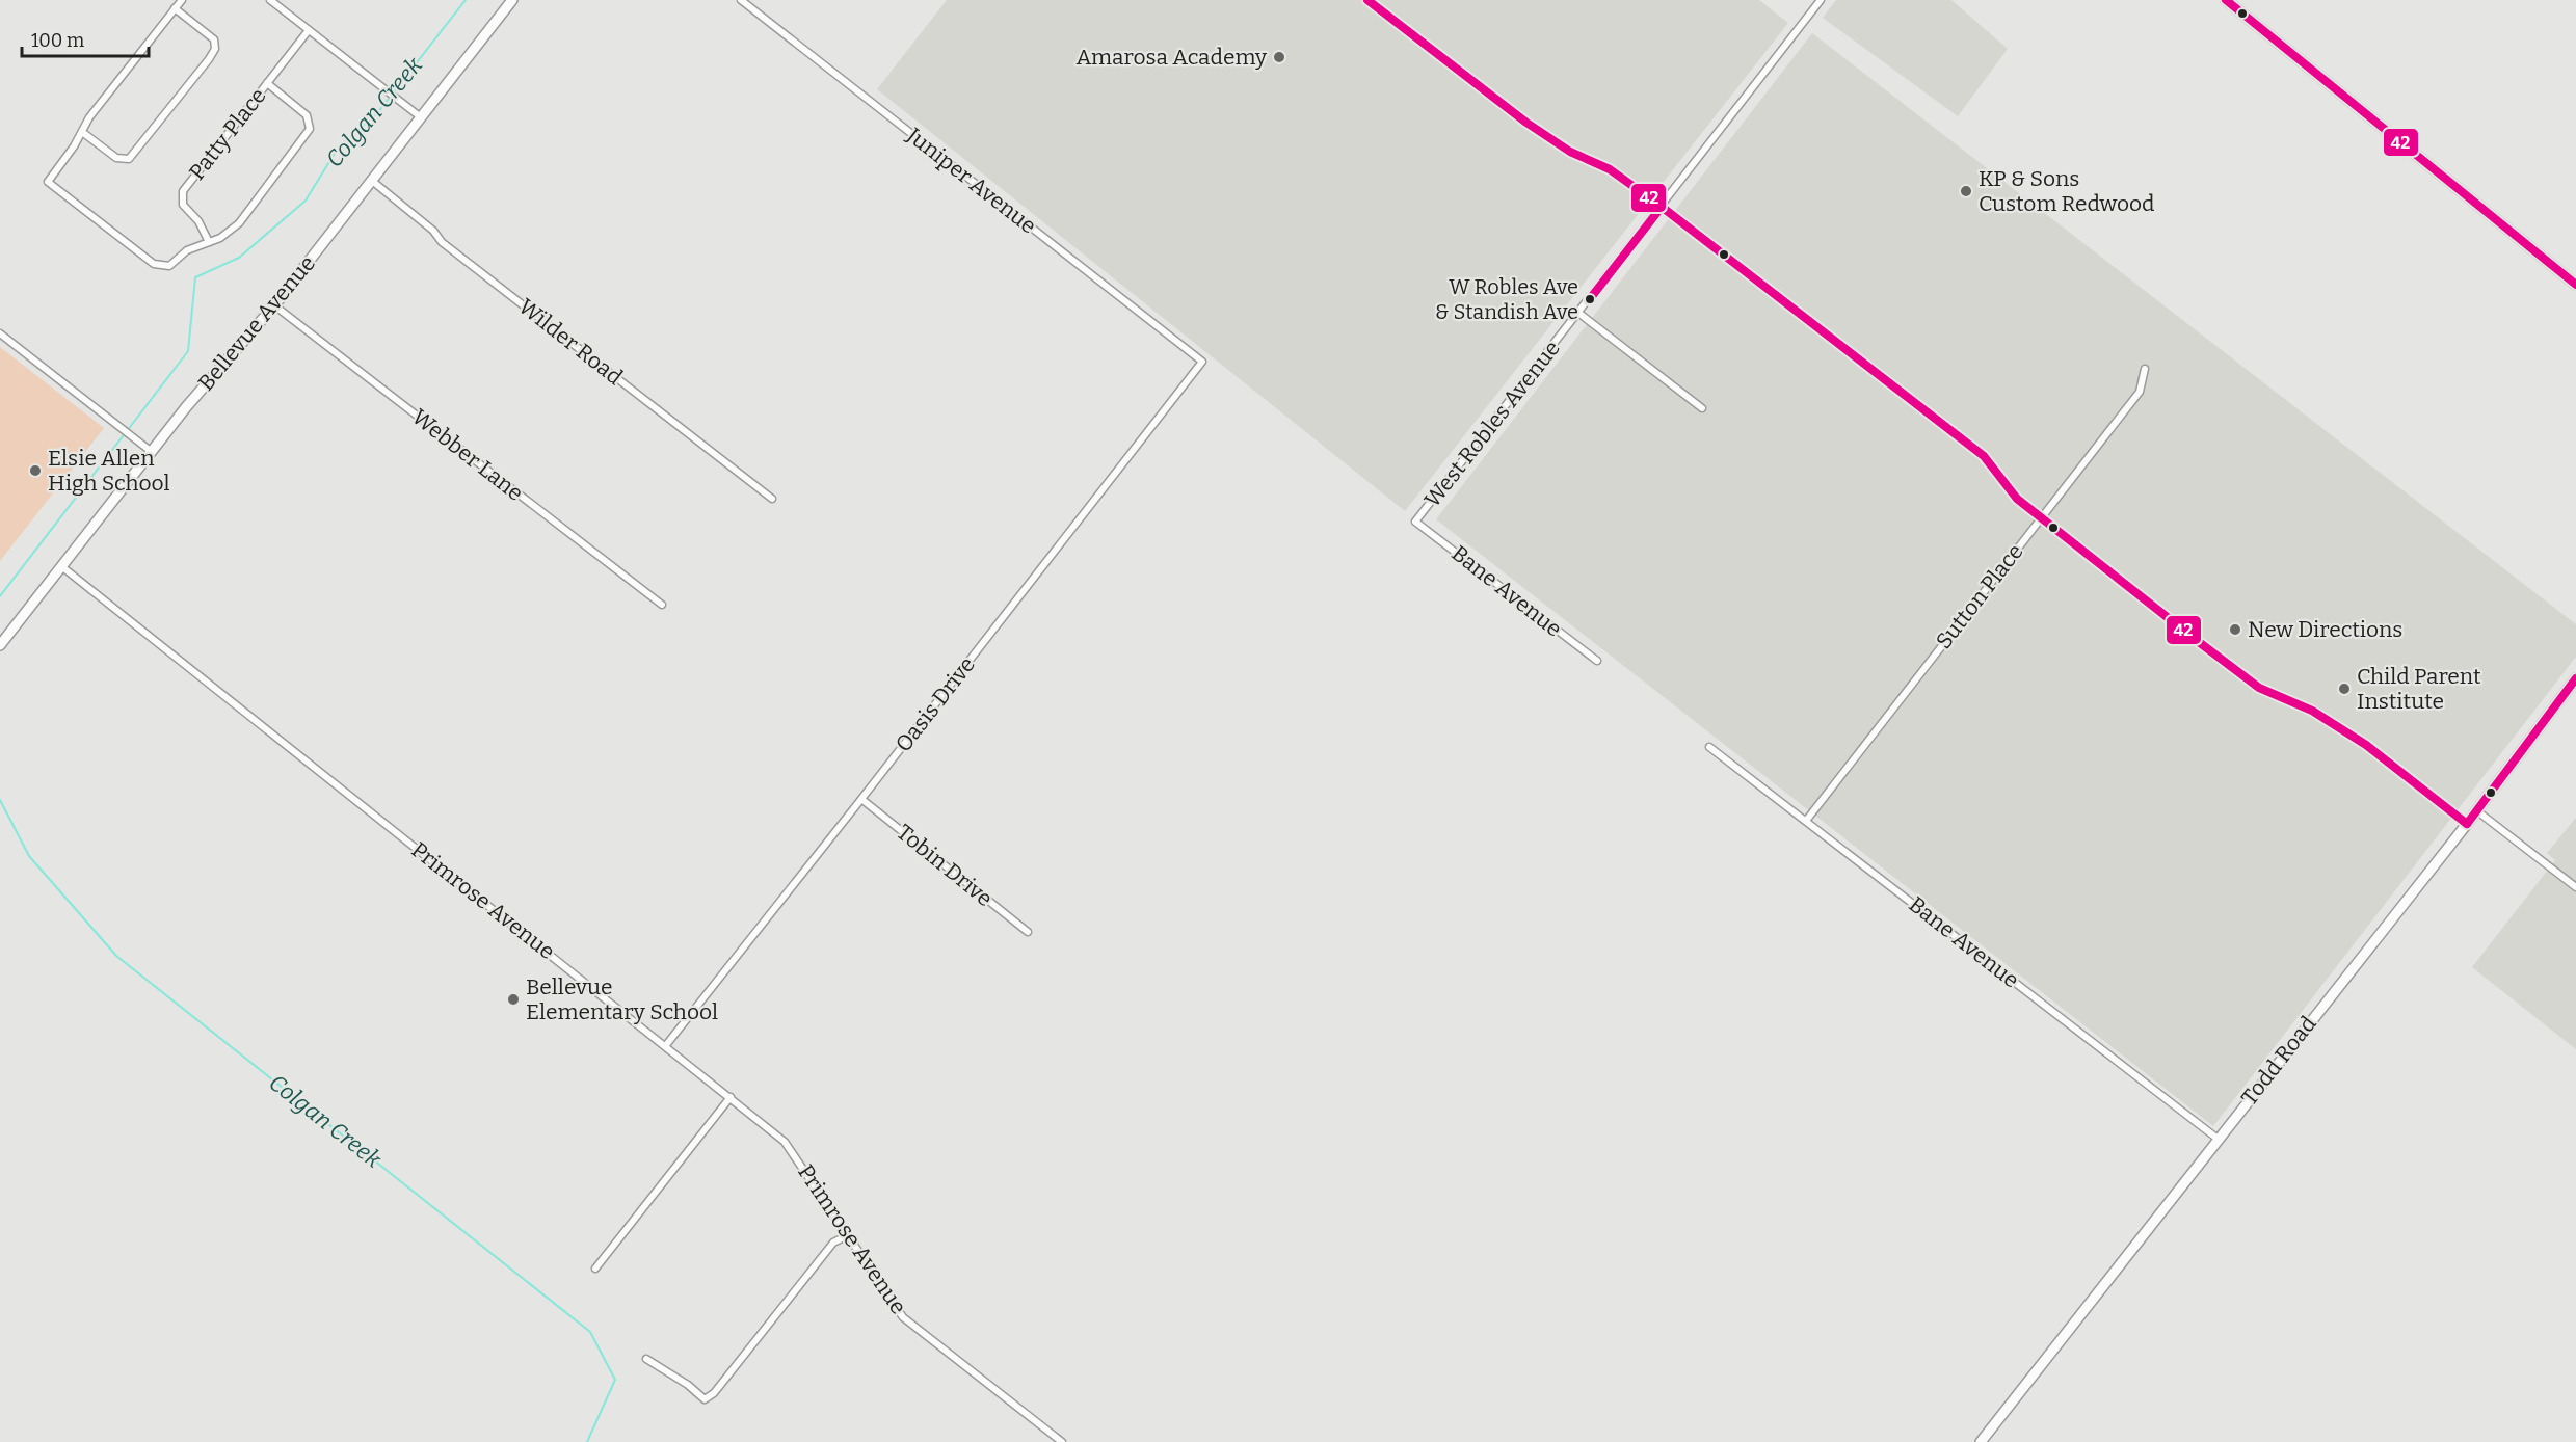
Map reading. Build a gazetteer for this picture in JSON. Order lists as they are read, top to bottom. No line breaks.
{"streets":{"street":["Patty Place","Juniper Avenue","Bellevue Avenue","Wilder Road","West Robles Avenue","Webber Lane","Bane Avenue","Sutton Place","Oasis Drive","Tobin Drive","Primrose Avenue","Todd Road"]},"crossings":[["Juniper Avenue","Oasis Drive"],["Bellevue Avenue","Wilder Road"],["Bellevue Avenue","Webber Lane"],["Bellevue Avenue","Primrose Avenue"],["West Robles Avenue","Bane Avenue"],["Bane Avenue","Sutton Place"],["Bane Avenue","Todd Road"],["Oasis Drive","Tobin Drive"],["Oasis Drive","Primrose Avenue"]],"water":["Colgan Creek"],"places":["Amarosa Academy","KP & Sons Custom Redwood","W Robles Ave & Standish Ave","Elsie Allen High School","New Directions","Child Parent Institute","Bellevue Elementary School"],"lines":["transit line 42"],"scale_bar":"100 m"}
